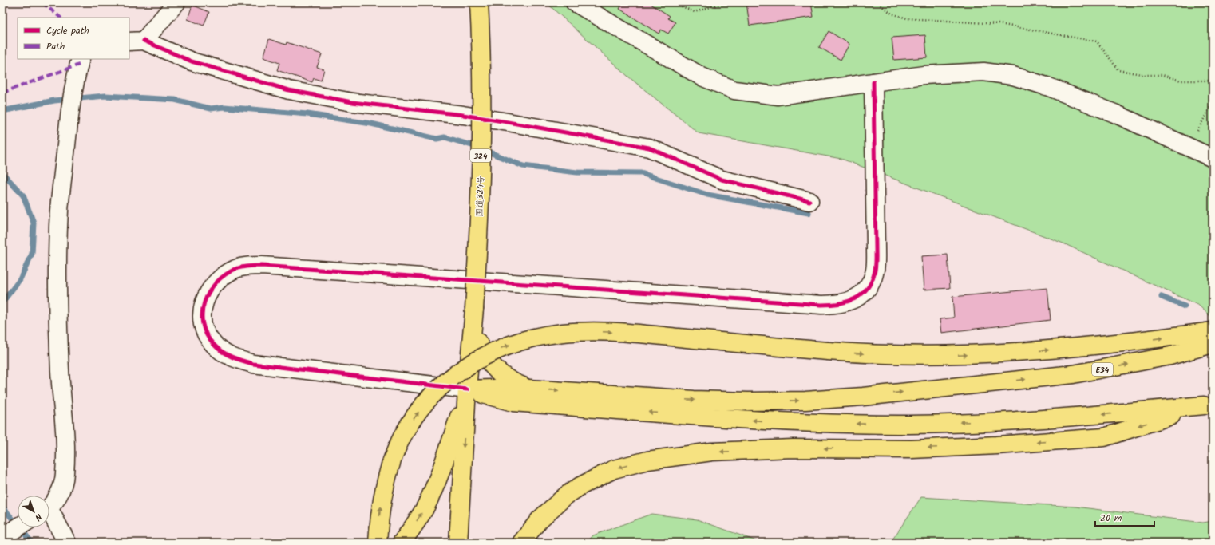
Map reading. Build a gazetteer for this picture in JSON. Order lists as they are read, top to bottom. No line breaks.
{"streets":{"highway":["324","国道324号","E34"]},"legend":["Cycle path","Path"],"scale_bar":"20 m","north":"bottom right"}
